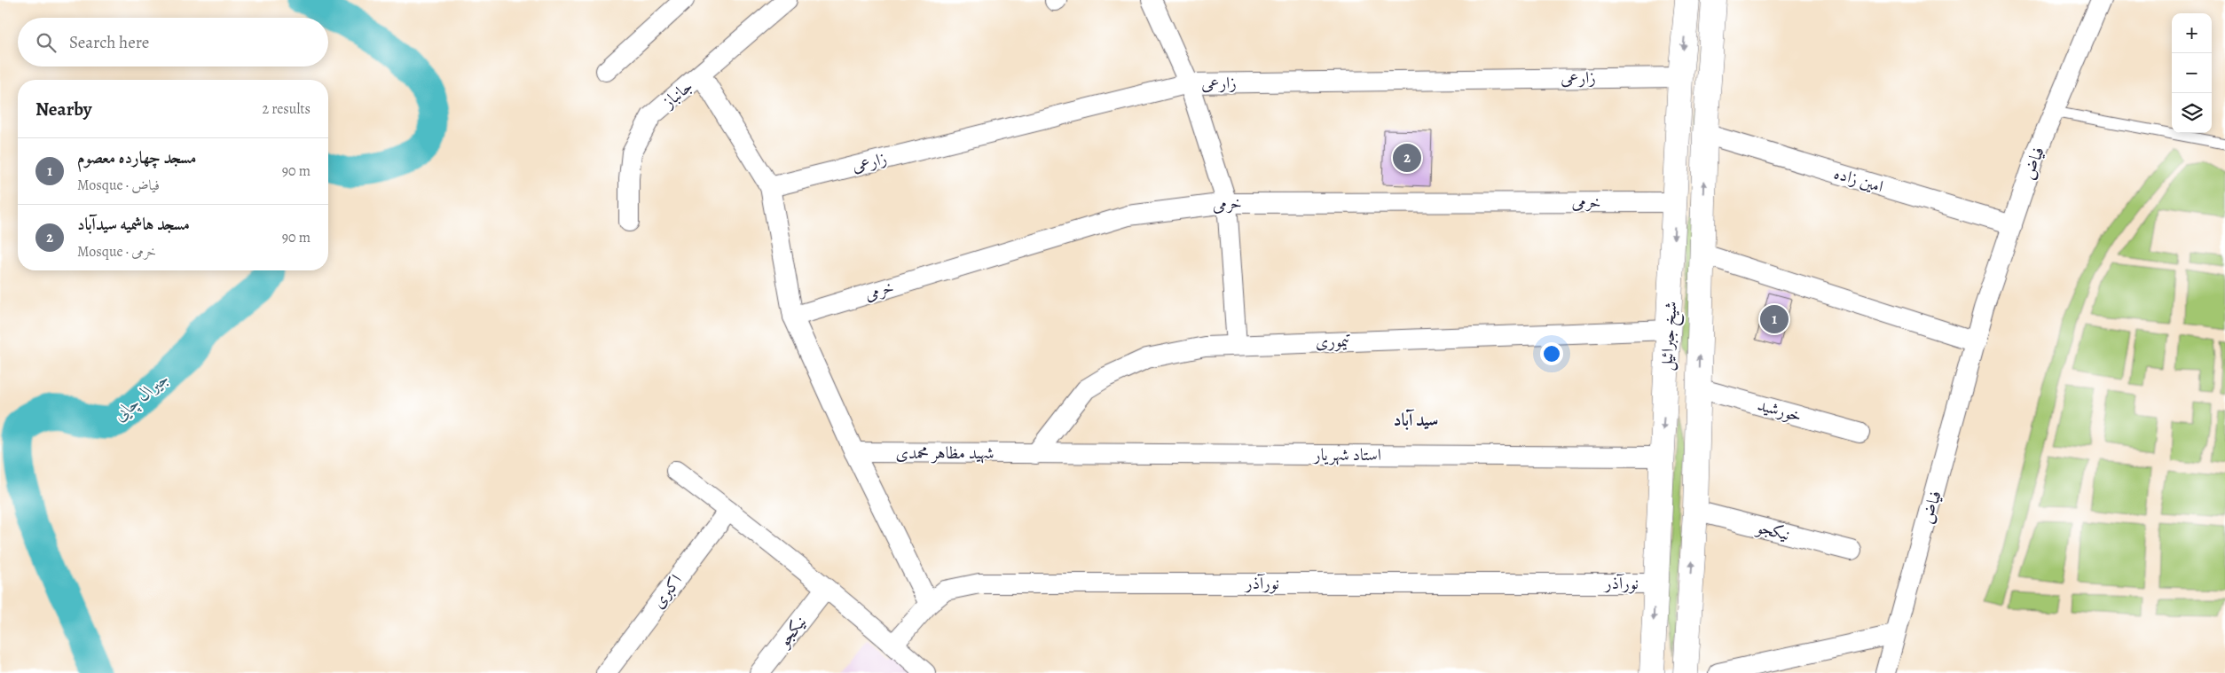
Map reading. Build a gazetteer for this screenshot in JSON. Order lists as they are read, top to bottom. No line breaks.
{"streets":{"street":["زارعی","جانباز","فیاض","امین زاده","خرمی","شیخ جبرائیل","تیموری","خورشید","شهید مظاهر محمدی","استاد شهریار","نیکجو","نورآذر","اکبری"]},"crossings":[["زارعی","شیخ جبرائیل"],["فیاض","امین زاده"],["امین زاده","شیخ جبرائیل"],["خرمی","شیخ جبرائیل"],["شیخ جبرائیل","تیموری"],["شیخ جبرائیل","خورشید"],["شیخ جبرائیل","استاد شهریار"],["شیخ جبرائیل","نیکجو"],["شیخ جبرائیل","نورآذر"],["تیموری","شهید مظاهر محمدی"],["تیموری","استاد شهریار"],["شهید مظاهر محمدی","استاد شهریار"]],"districts":["سید آباد"],"water":["جیرال چایی"],"page":{"map_buttons":["+","−"],"search":"Search here","heading":["Nearby","2 results"],"list":[{"mark":"1","name":"مسجد چهارده معصوم","note":"Mosque · فیاض","value":"90 m"},{"mark":"2","name":"مسجد هاشمیه سیدآباد","note":"Mosque · خرمی","value":"90 m"}],"pins":["2","1"]}}
